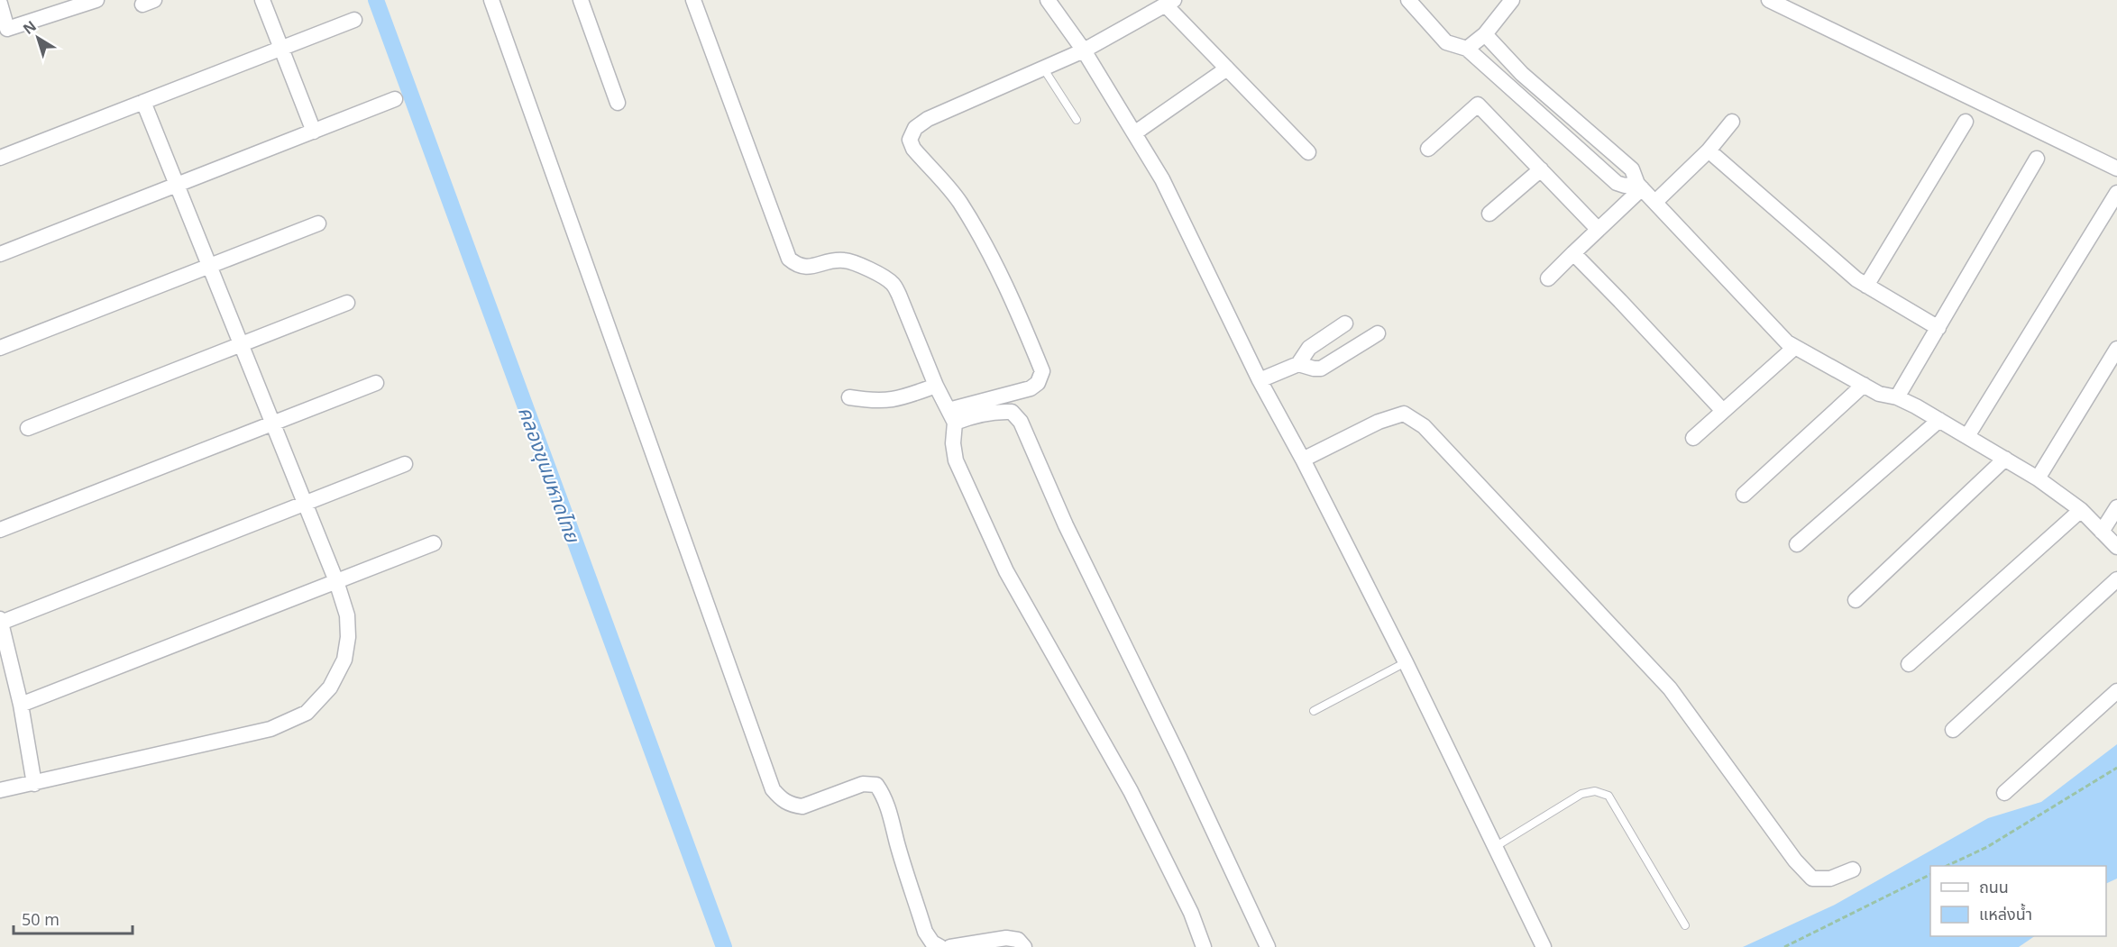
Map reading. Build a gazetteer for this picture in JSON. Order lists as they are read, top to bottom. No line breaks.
{"water":["คลองขุนมหาดไทย"],"legend":["ถนน","แหล่งน้ำ"],"scale_bar":"50 m","north":"top left"}
